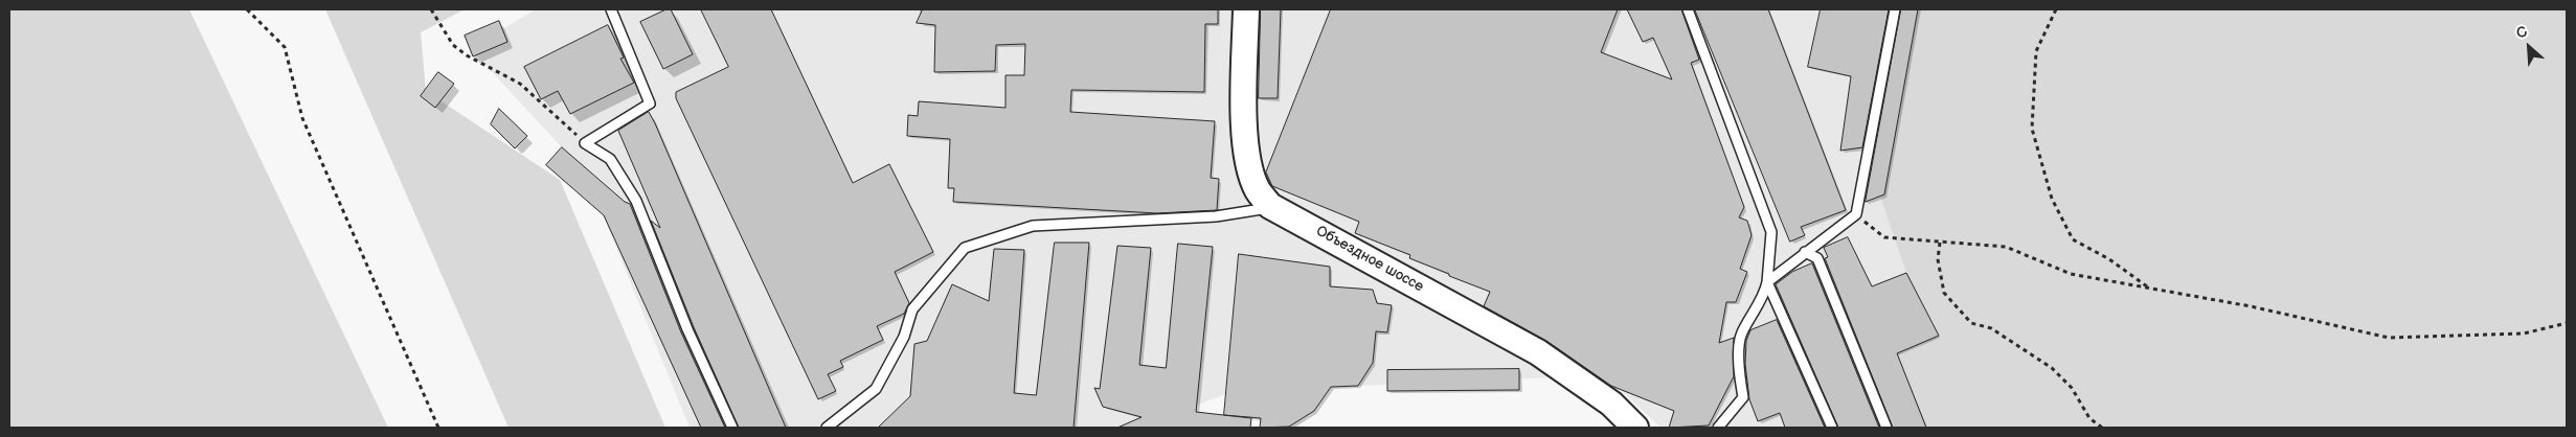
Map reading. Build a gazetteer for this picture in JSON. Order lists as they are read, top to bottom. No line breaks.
{"streets":{"street":["Объездное шоссе"]},"north":"top left"}
